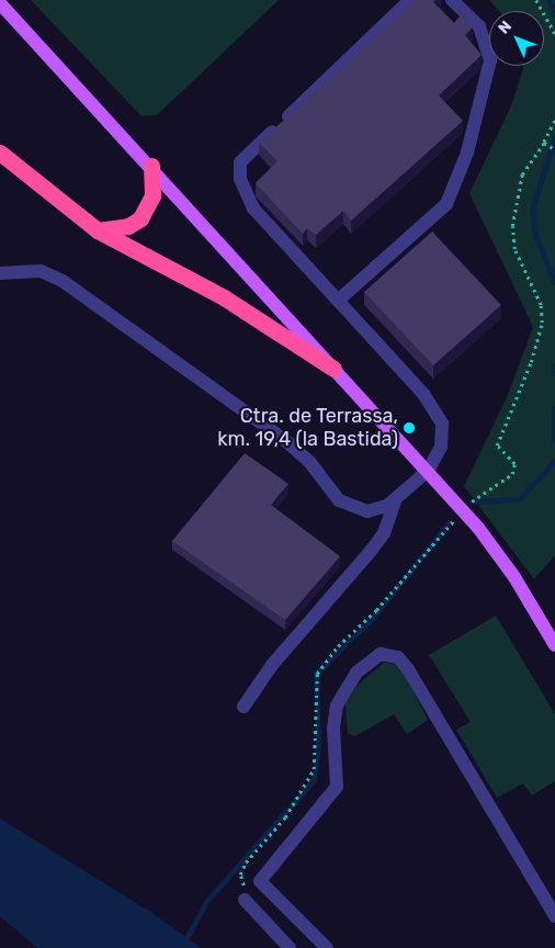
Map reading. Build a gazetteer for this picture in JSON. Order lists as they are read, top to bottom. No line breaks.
{"places":["Ctra. de Terrassa, km. 19,4 (la Bastida)"],"north":"top left"}
